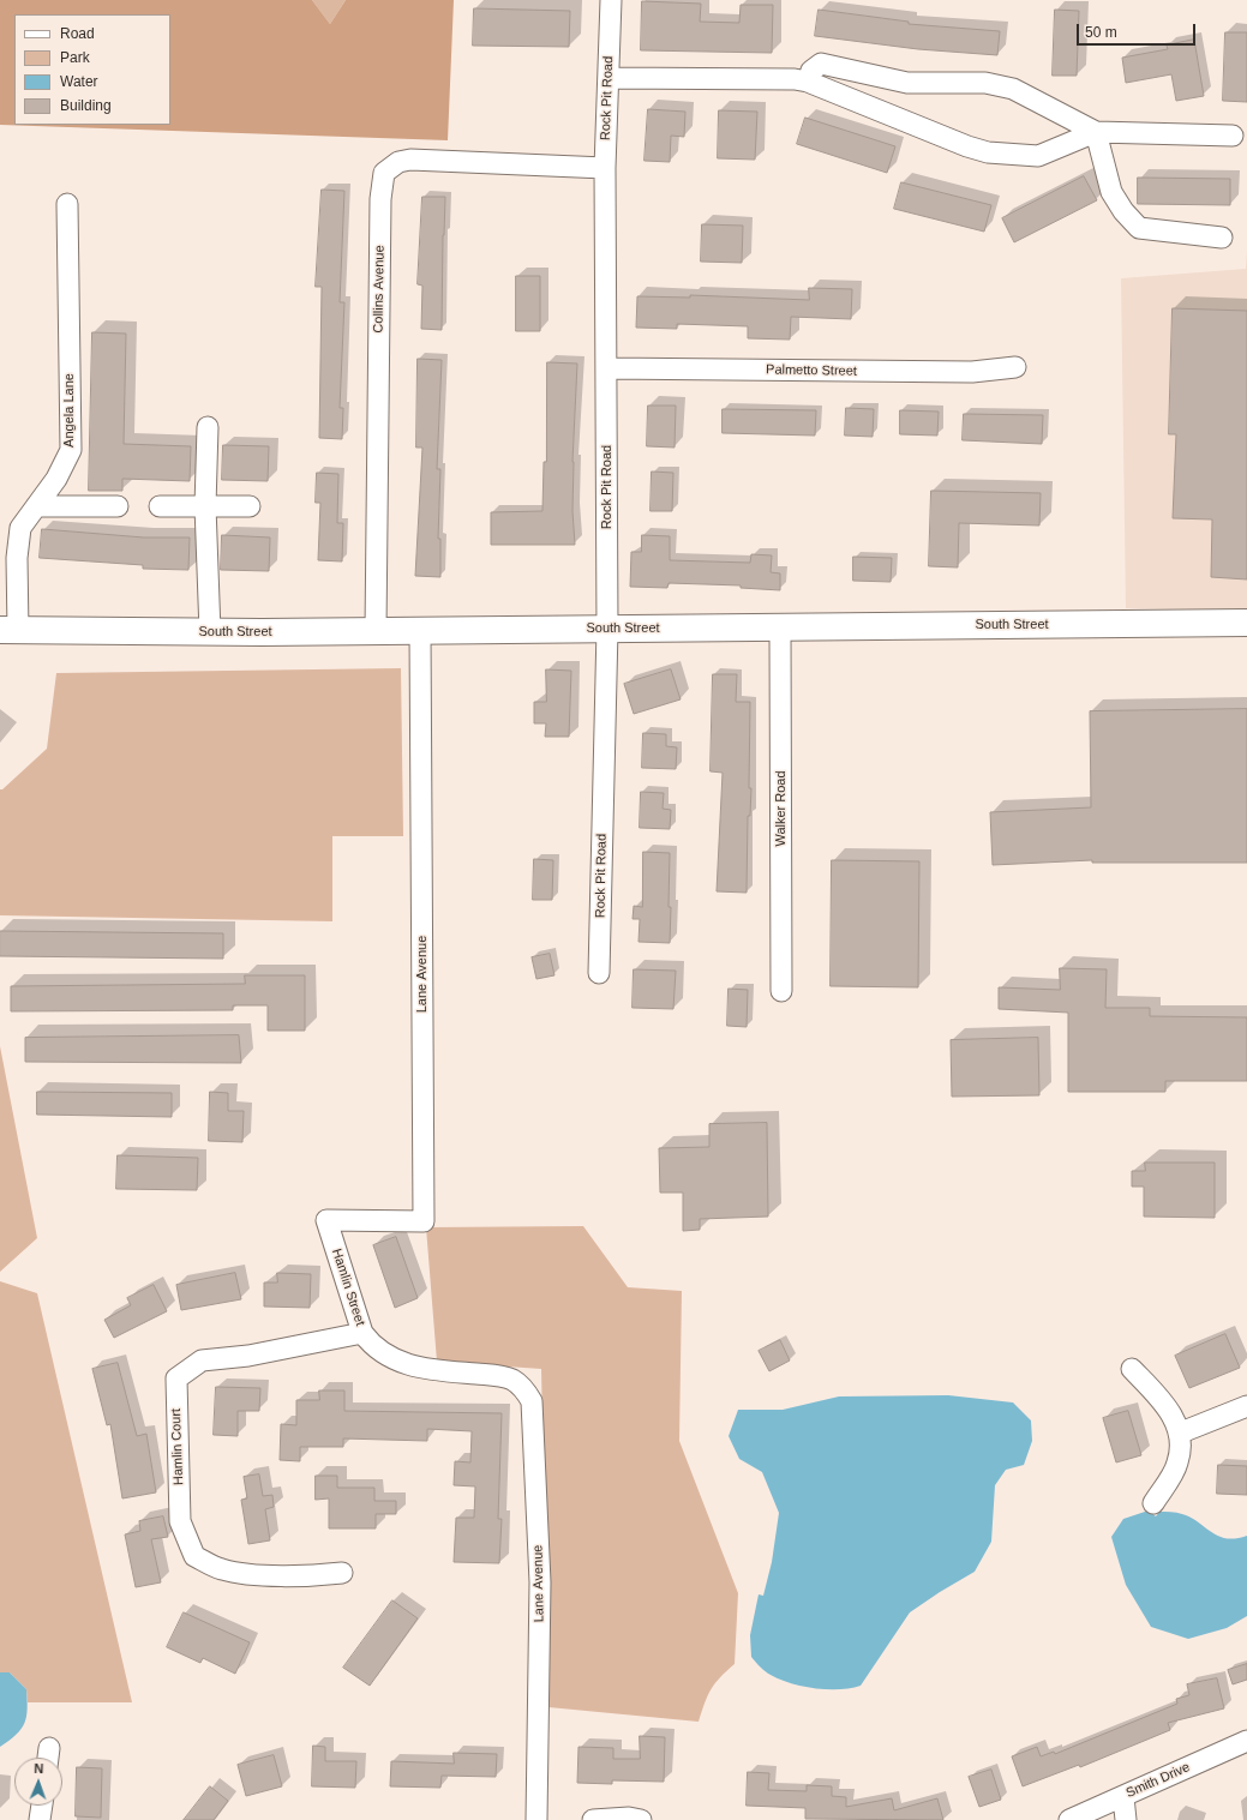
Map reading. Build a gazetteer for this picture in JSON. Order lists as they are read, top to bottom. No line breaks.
{"streets":{"main road":["South Street"],"street":["Rock Pit Road","Collins Avenue","Palmetto Street","Angela Lane","Walker Road","Lane Avenue","Hamlin Street","Hamlin Court","Smith Drive"]},"crossings":[["Rock Pit Road","Collins Avenue"],["Rock Pit Road","Palmetto Street"],["Rock Pit Road","South Street"],["Collins Avenue","South Street"],["Angela Lane","South Street"],["South Street","Walker Road"],["South Street","Lane Avenue"],["Lane Avenue","Hamlin Street"],["Hamlin Street","Hamlin Court"]],"legend":["Road","Park","Water","Building"],"scale_bar":"50 m","north":"top"}
